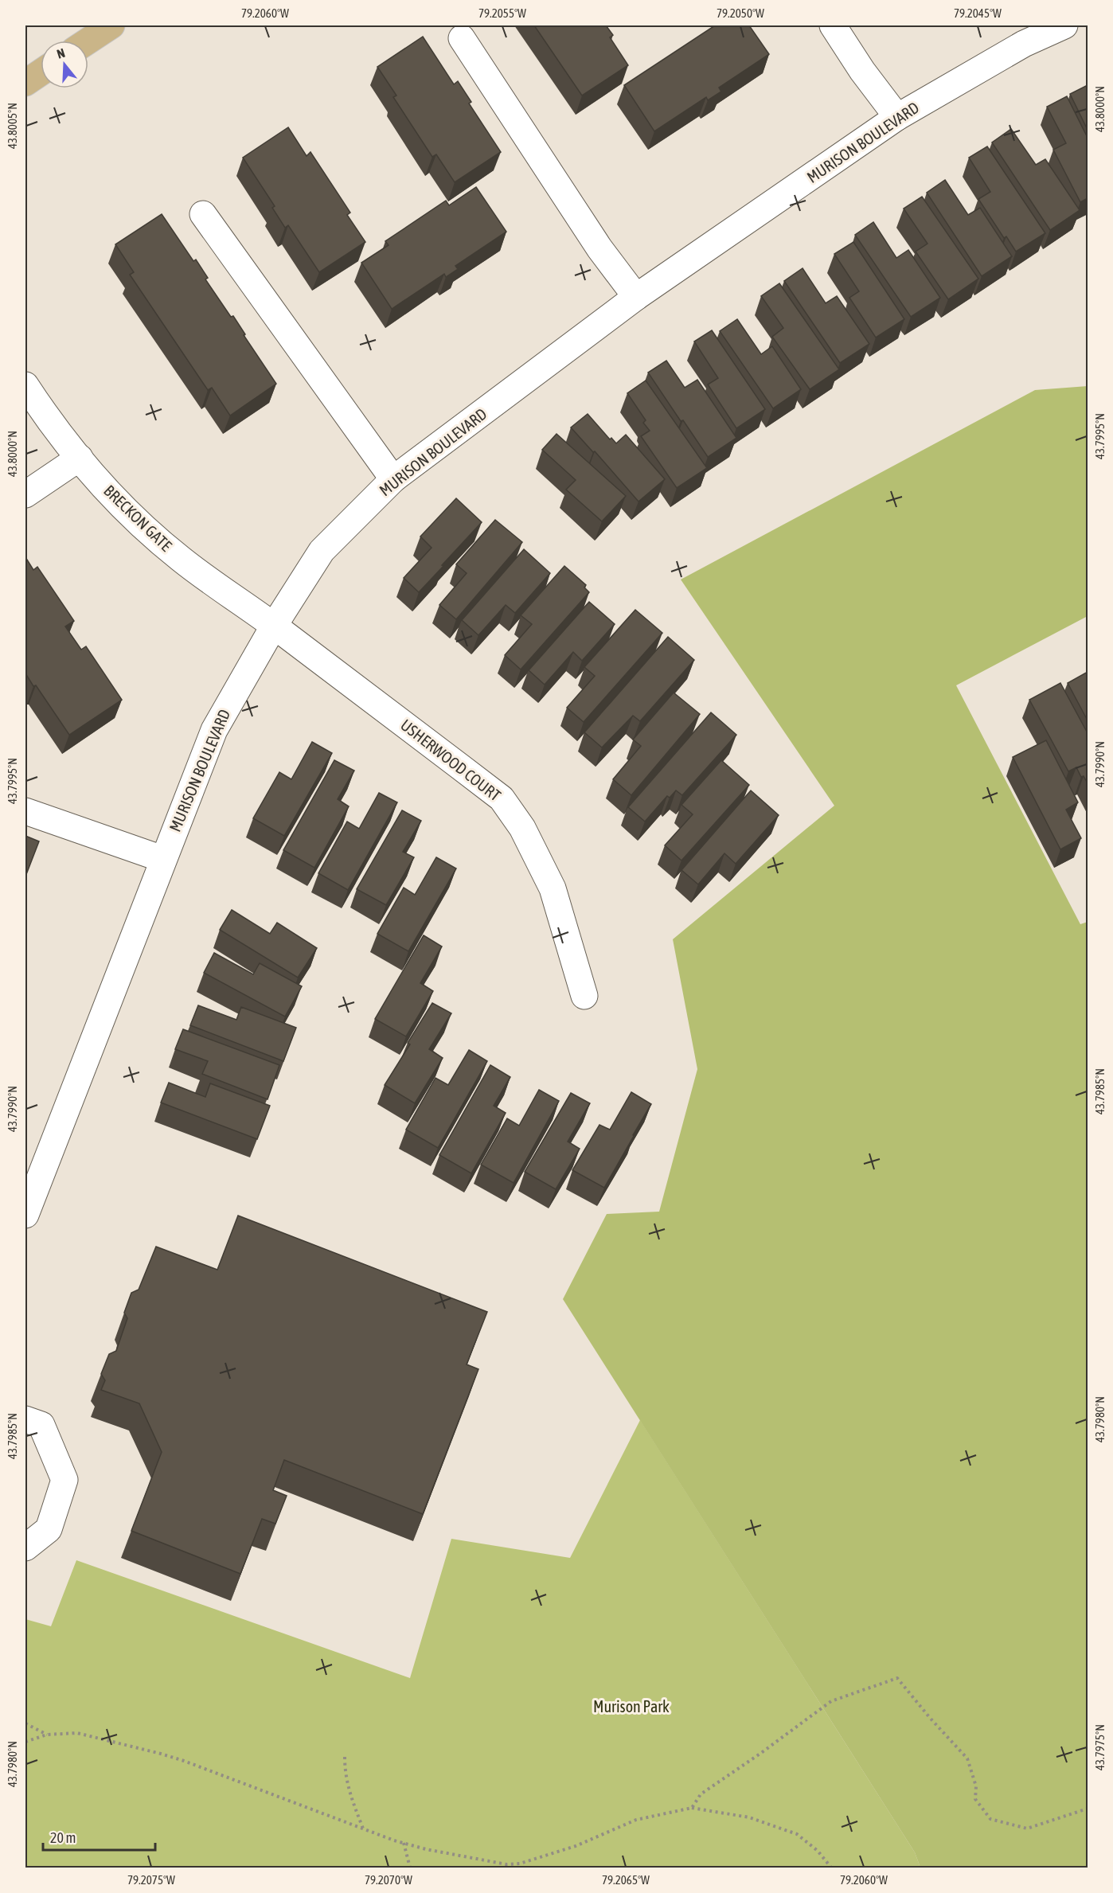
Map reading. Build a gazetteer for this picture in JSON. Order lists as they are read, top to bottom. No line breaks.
{"streets":{"street":["MURISON BOULEVARD","BRECKON GATE","USHERWOOD COURT"]},"crossings":[["MURISON BOULEVARD","BRECKON GATE"],["MURISON BOULEVARD","USHERWOOD COURT"],["BRECKON GATE","USHERWOOD COURT"]],"parks":["Murison Park"],"scale_bar":"20 m","north":"top","coordinates":["79.2060°W","79.2055°W","79.2050°W","79.2045°W","43.8000°N","43.8005°N","43.7995°N","43.7990°N","43.7985°N","43.7980°N","43.7975°N","79.2075°W","79.2070°W","79.2065°W"]}
